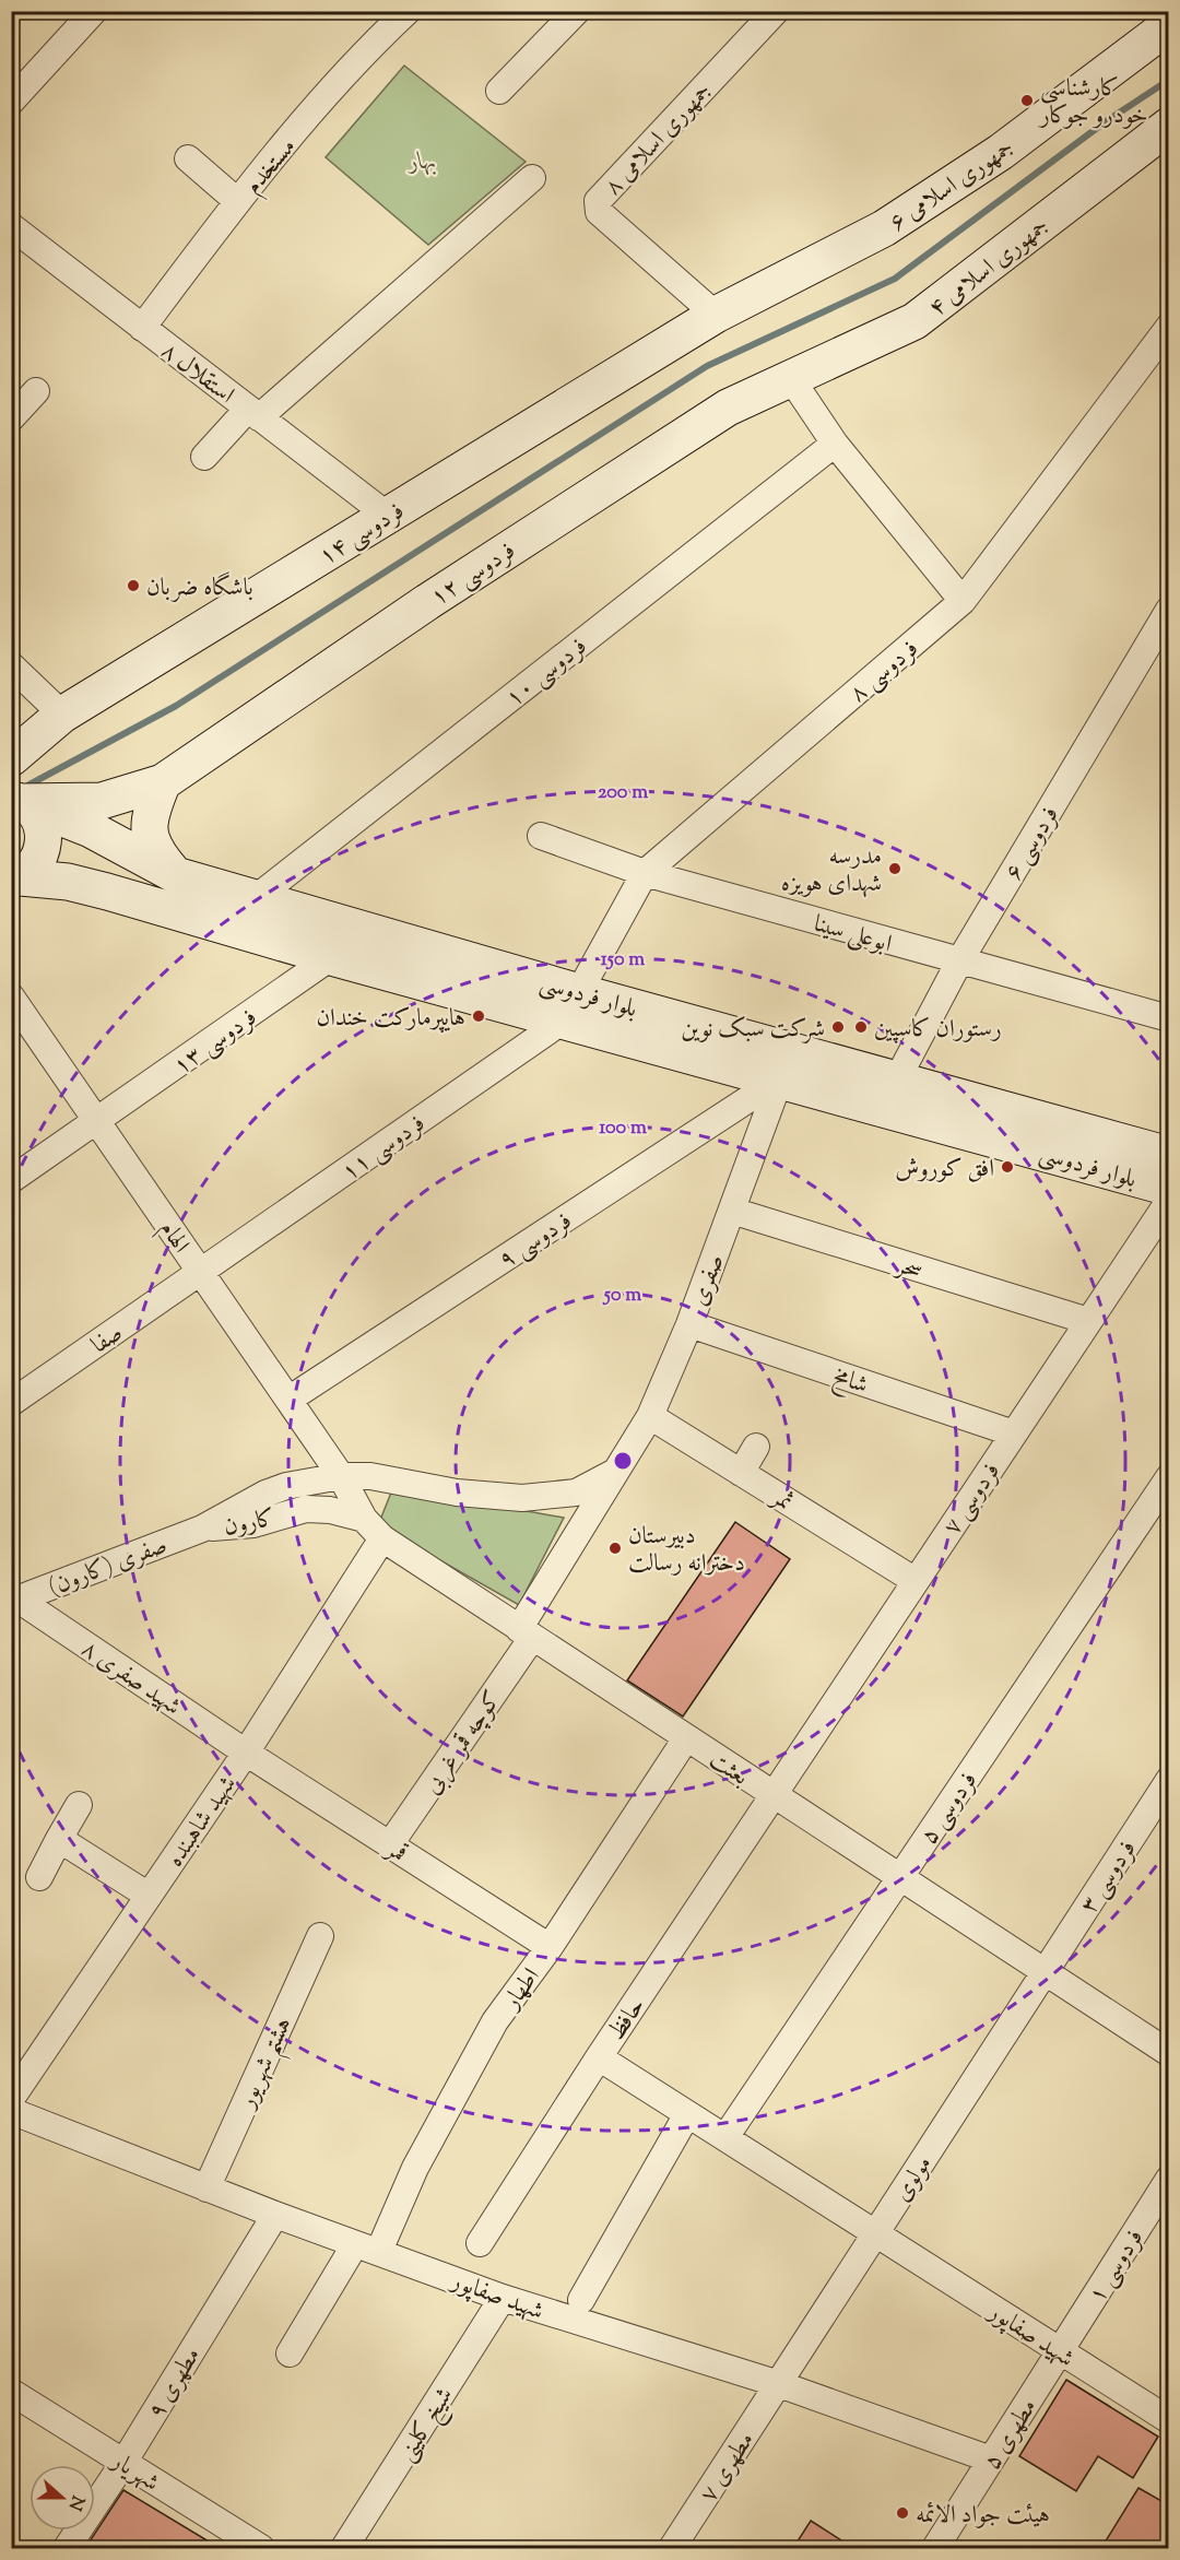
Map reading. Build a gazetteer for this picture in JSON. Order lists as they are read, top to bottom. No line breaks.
{"streets":{"street":["جمهوری اسلامی ۸","مستخدم","جمهوری اسلامی ۶","جمهوری اسلامی ۴","استقلال ۸","فردوسی ۱۴","فردوسی ۱۲","فردوسی ۸","فردوسی ۱۰","فردوسی ۶","ابوعلی سینا","بلوار فردوسی","فردوسی ۱۳","فردوسی ۱۱","الهام","فردوسی ۹","سحر","صفری","صفا","شامخ","ثمر","فردوسی ۷","کارون","صفری (کارون)","شهید صفری ۸","کوچه قمر غربی","بعثت","فردوسی ۵","شهید شاهبنده","قمر","فردوسی ۳","اطهار","حافظ","هشتم شهریور","مولوی","فردوسی ۱","شهید صفاپور","مطهری ۹","شیخ کلینی","مطهری ۵","مطهری ۷","شهریار"]},"crossings":[["جمهوری اسلامی ۸","جمهوری اسلامی ۶"],["جمهوری اسلامی ۸","فردوسی ۱۴"],["مستخدم","استقلال ۸"],["جمهوری اسلامی ۶","فردوسی ۱۴"],["جمهوری اسلامی ۴","فردوسی ۱۲"],["استقلال ۸","فردوسی ۱۴"],["فردوسی ۱۲","بلوار فردوسی"],["فردوسی ۸","ابوعلی سینا"],["فردوسی ۸","بلوار فردوسی"],["فردوسی ۸","فردوسی ۱۱"],["فردوسی ۱۰","بلوار فردوسی"],["فردوسی ۶","ابوعلی سینا"],["فردوسی ۶","بلوار فردوسی"],["بلوار فردوسی","فردوسی ۱۳"],["بلوار فردوسی","فردوسی ۱۱"],["بلوار فردوسی","فردوسی ۹"],["بلوار فردوسی","صفری"],["فردوسی ۱۳","الهام"],["فردوسی ۱۱","الهام"],["فردوسی ۱۱","صفا"],["الهام","فردوسی ۹"],["الهام","صفا"],["الهام","کارون"],["الهام","بعثت"],["فردوسی ۹","صفری"],["سحر","صفری"],["سحر","فردوسی ۷"],["صفری","شامخ"],["صفری","ثمر"],["صفری","کارون"],["صفری","کوچه قمر غربی"],["شامخ","فردوسی ۷"],["ثمر","فردوسی ۷"],["فردوسی ۷","بعثت"],["فردوسی ۷","حافظ"],["کارون","صفری (کارون)"],["کارون","بعثت"],["صفری (کارون)","شهید صفری ۸"],["شهید صفری ۸","شهید شاهبنده"],["شهید صفری ۸","قمر"],["کوچه قمر غربی","بعثت"],["کوچه قمر غربی","قمر"],["بعثت","فردوسی ۵"],["بعثت","شهید شاهبنده"],["بعثت","فردوسی ۳"],["بعثت","اطهار"],["بعثت","حافظ"],["بعثت","مولوی"],["فردوسی ۵","شهید صفاپور"],["شهید شاهبنده","قمر"],["قمر","اطهار"],["فردوسی ۳","مولوی"],["اطهار","شهید صفاپور"],["حافظ","شهید صفاپور"],["هشتم شهریور","شهید صفاپور"],["مولوی","شهید صفاپور"],["مولوی","مطهری ۷"],["فردوسی ۱","شهید صفاپور"],["فردوسی ۱","مطهری ۵"],["شهید صفاپور","مطهری ۹"],["شهید صفاپور","شیخ کلینی"],["شهید صفاپور","مطهری ۵"],["شهید صفاپور","مطهری ۷"],["مطهری ۹","شهریار"]],"parks":["بهار"],"places":["کارشناسی خودرو جوکار","باشگاه ضربان","مدرسه شهدای هویزه","هایپرمارکت خندان","شرکت سبک نوین","رستوران کاسپین","افق کوروش","دبیرستان دخترانه رسالت","هیئت جواد الائمه"],"north":"right","rings":["200 m","150 m","100 m","50 m"]}
